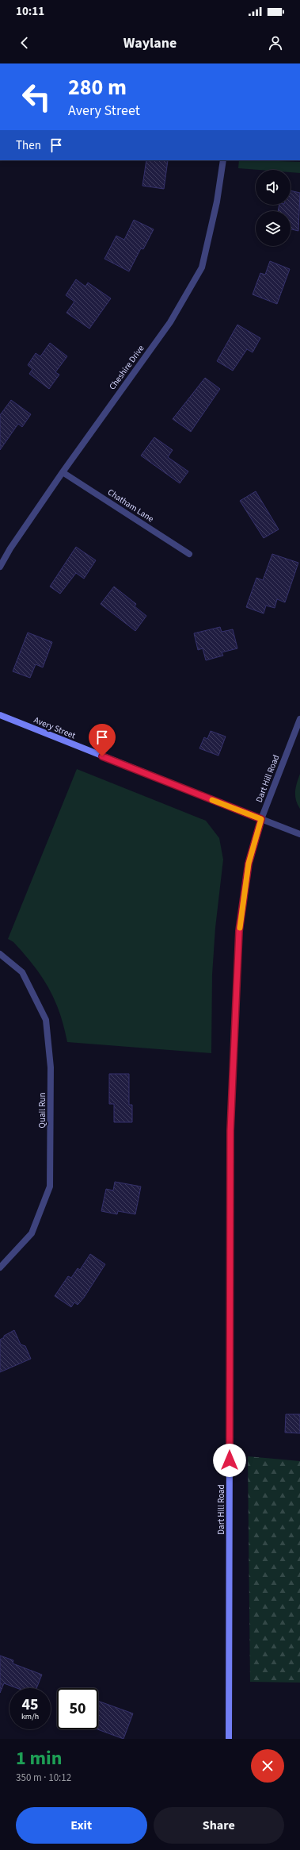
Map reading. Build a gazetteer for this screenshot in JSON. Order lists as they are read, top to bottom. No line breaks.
{"streets":{"main road":["Avery Street","Dart Hill Road"],"street":["Cheshire Drive","Chatham Lane","Quail Run"]},"crossings":[["Cheshire Drive","Chatham Lane"],["Avery Street","Dart Hill Road"]],"page":{"status":"10:11","header":"Waylane","turn":["280 m","Avery Street"],"then":"Then","speed":"45 km/h","limit":"50","heading":["1 min","350 m · 10:12"],"buttons":["Exit","Share"]}}
